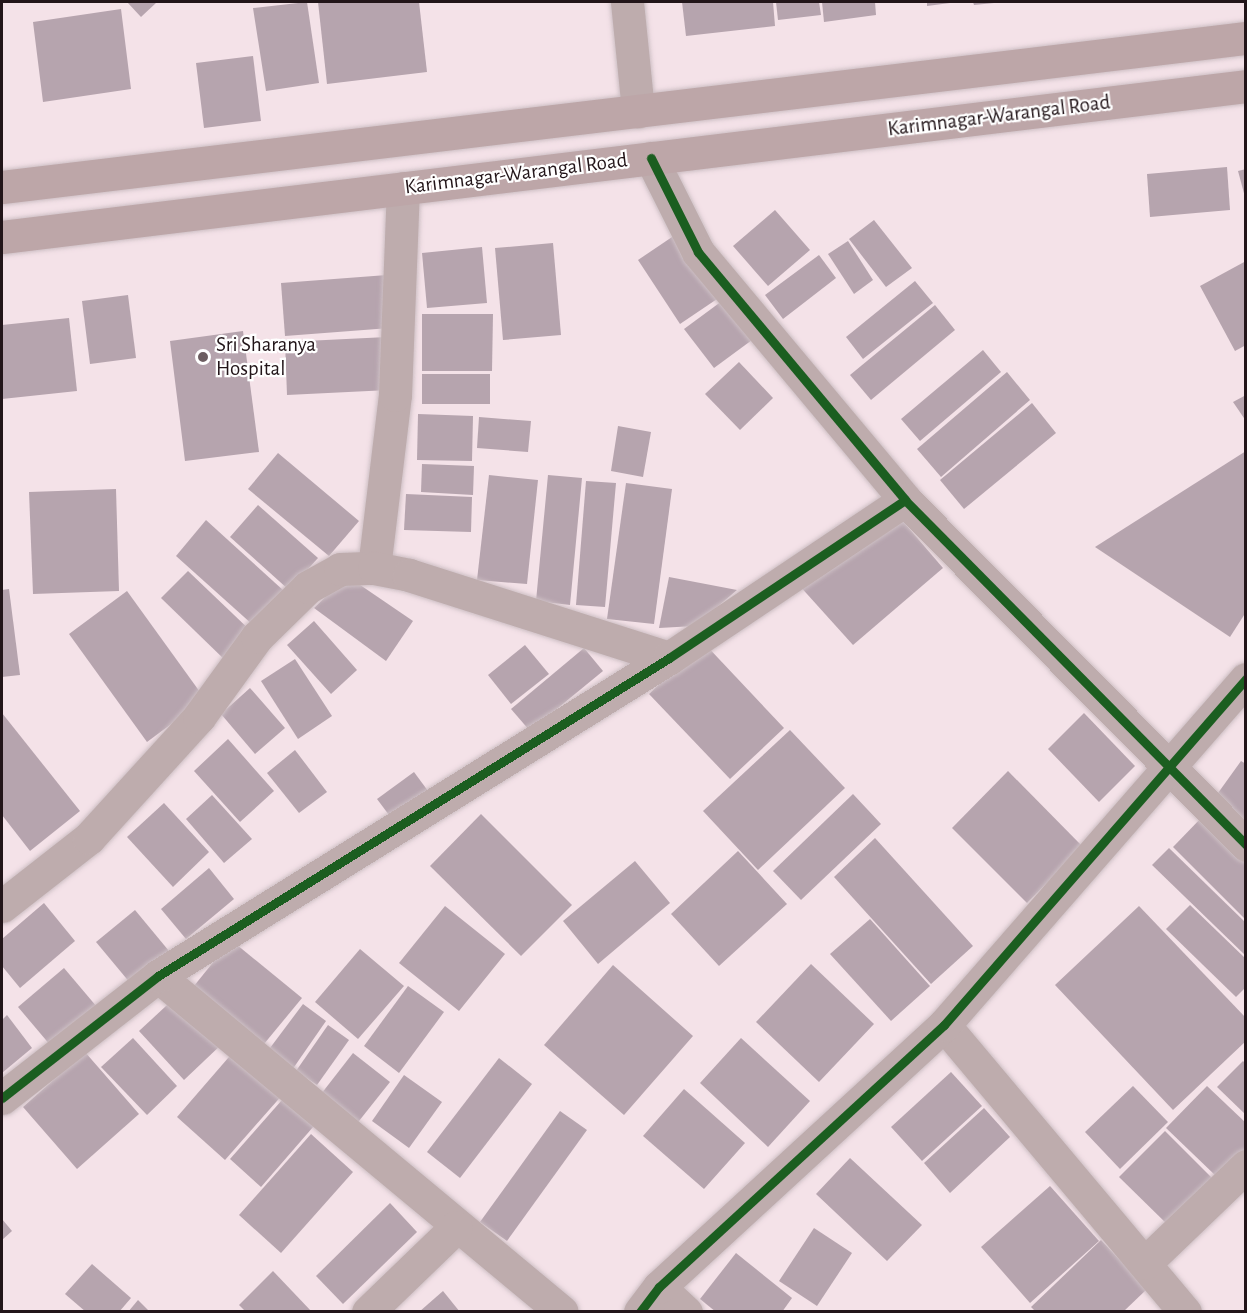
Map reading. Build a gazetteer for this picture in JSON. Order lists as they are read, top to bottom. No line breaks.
{"streets":{"highway":["Karimnagar-Warangal Road"]},"places":["Sri Sharanya Hospital"]}
